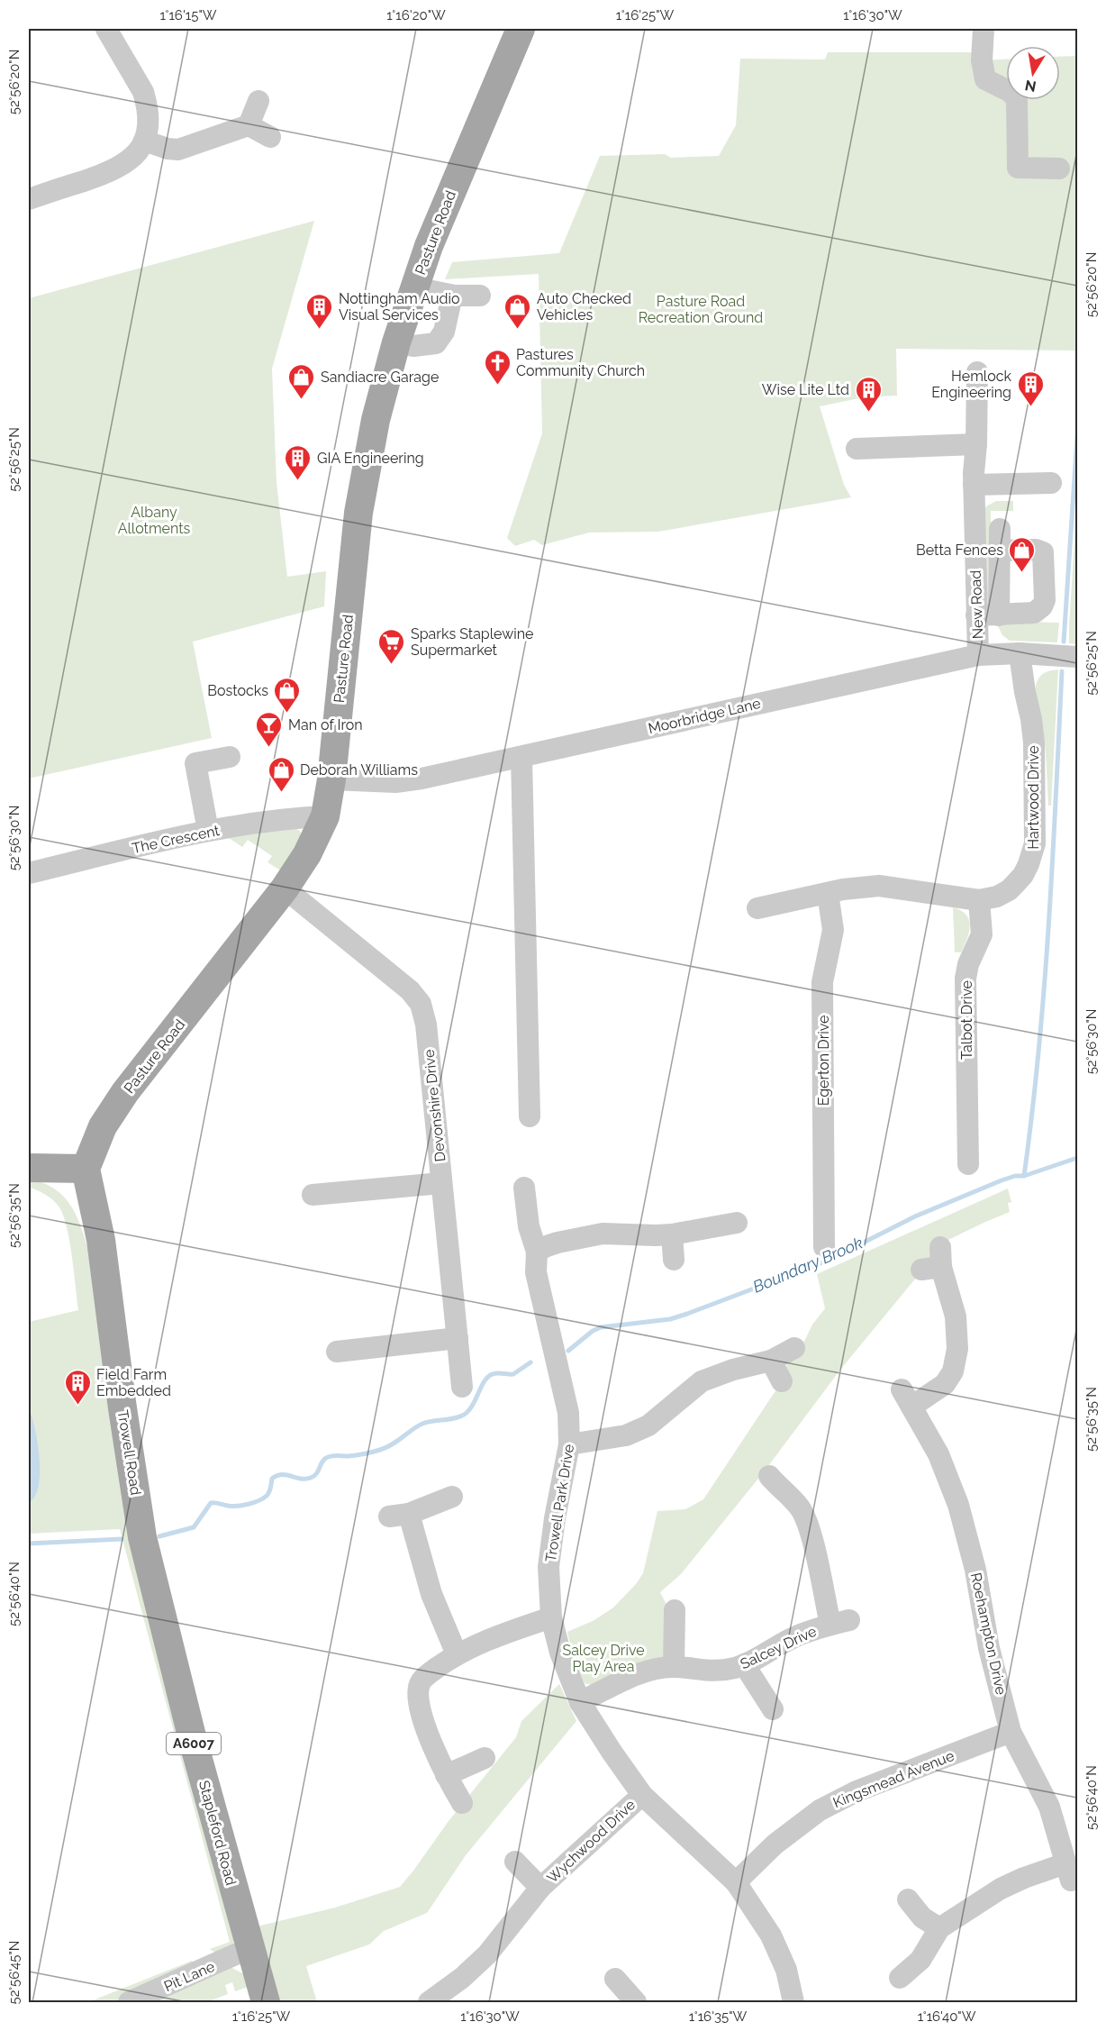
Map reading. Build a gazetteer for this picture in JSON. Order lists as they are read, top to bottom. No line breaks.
{"streets":{"main road":["Pasture Road","Trowell Road","A6007","Stapleford Road"],"street":["New Road","Moorbridge Lane","Hartwood Drive","The Crescent","Talbot Drive","Egerton Drive","Devonshire Drive","Trowell Park Drive","Roehampton Drive","Salcey Drive","Kingsmead Avenue","Wychwood Drive","Pit Lane"]},"crossings":[["Pasture Road","Moorbridge Lane"],["Pasture Road","The Crescent"],["Pasture Road","Devonshire Drive"],["Pasture Road","Trowell Road"],["New Road","Moorbridge Lane"],["Moorbridge Lane","Hartwood Drive"],["Hartwood Drive","Talbot Drive"],["Hartwood Drive","Egerton Drive"],["Trowell Road","Stapleford Road"],["Trowell Park Drive","Salcey Drive"],["Trowell Park Drive","Kingsmead Avenue"],["Trowell Park Drive","Wychwood Drive"],["Roehampton Drive","Kingsmead Avenue"],["Stapleford Road","Pit Lane"]],"water":["Boundary Brook"],"parks":["Pasture Road Recreation Ground","Albany Allotments","Salcey Drive Play Area"],"places":{"building":["Nottingham Audio Visual Services","Hemlock Engineering","Wise Lite Ltd","GIA Engineering","Field Farm Embedded"],"shop":["Auto Checked Vehicles","Sandiacre Garage","Betta Fences","Bostocks","Deborah Williams"],"church":["Pastures Community Church"],"supermarket":["Sparks Staplewine Supermarket"],"bar":["Man of Iron"]},"north":"bottom","coordinates":["1°16'15\"W","1°16'20\"W","1°16'25\"W","1°16'30\"W","52°56'20\"N","52°56'25\"N","52°56'30\"N","52°56'35\"N","52°56'40\"N","52°56'45\"N","1°16'35\"W","1°16'40\"W"]}
